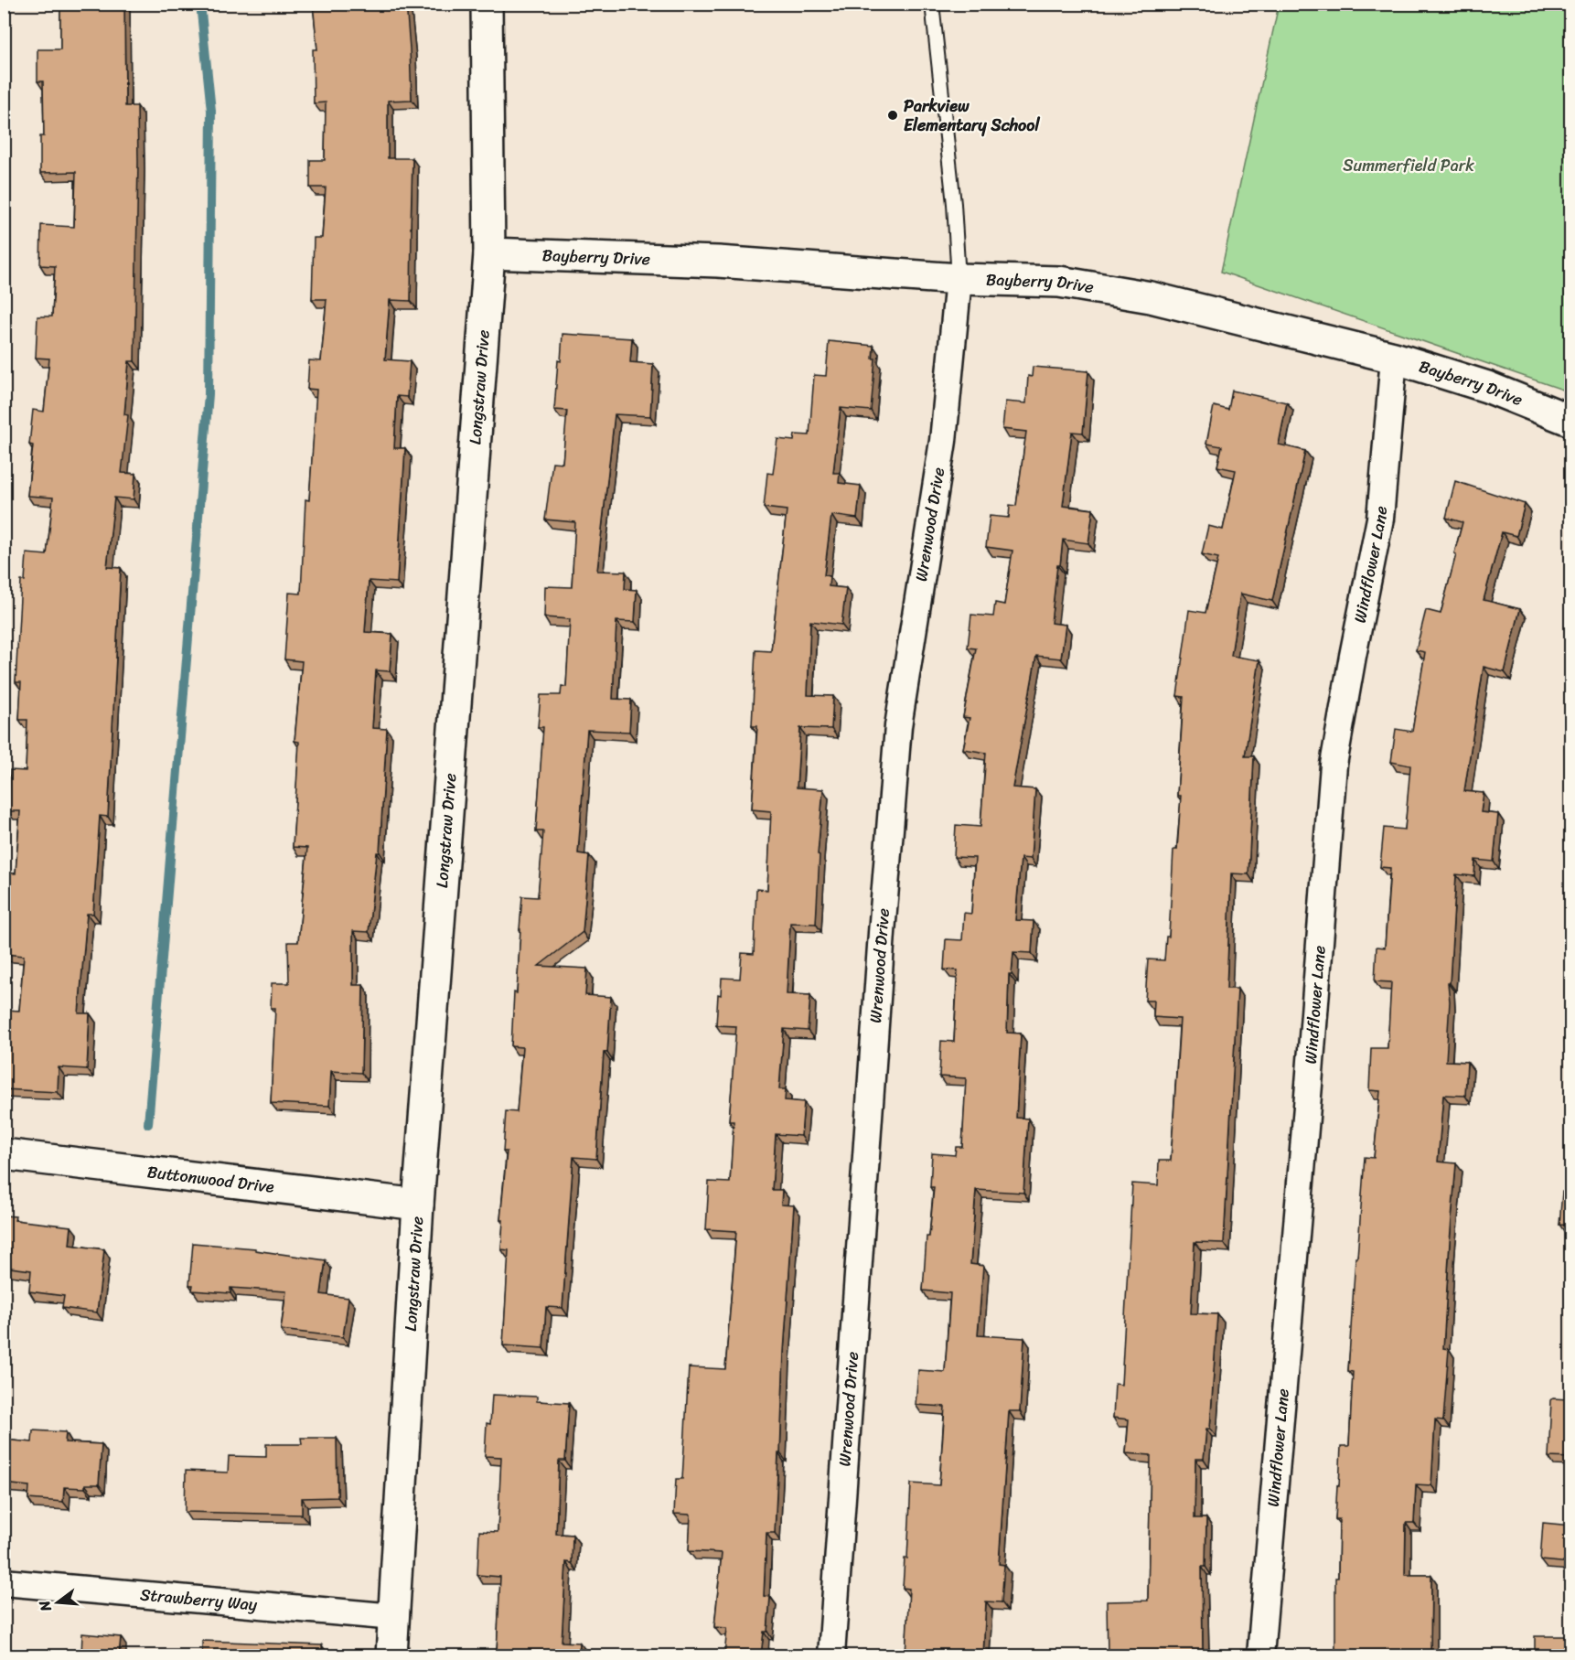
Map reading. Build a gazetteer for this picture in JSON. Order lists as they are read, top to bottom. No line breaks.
{"streets":{"street":["Bayberry Drive","Longstraw Drive","Wrenwood Drive","Windflower Lane","Buttonwood Drive","Strawberry Way"]},"crossings":[["Bayberry Drive","Longstraw Drive"],["Bayberry Drive","Wrenwood Drive"],["Bayberry Drive","Windflower Lane"],["Longstraw Drive","Buttonwood Drive"],["Longstraw Drive","Strawberry Way"]],"parks":["Summerfield Park"],"places":["Parkview Elementary School"],"north":"left"}
